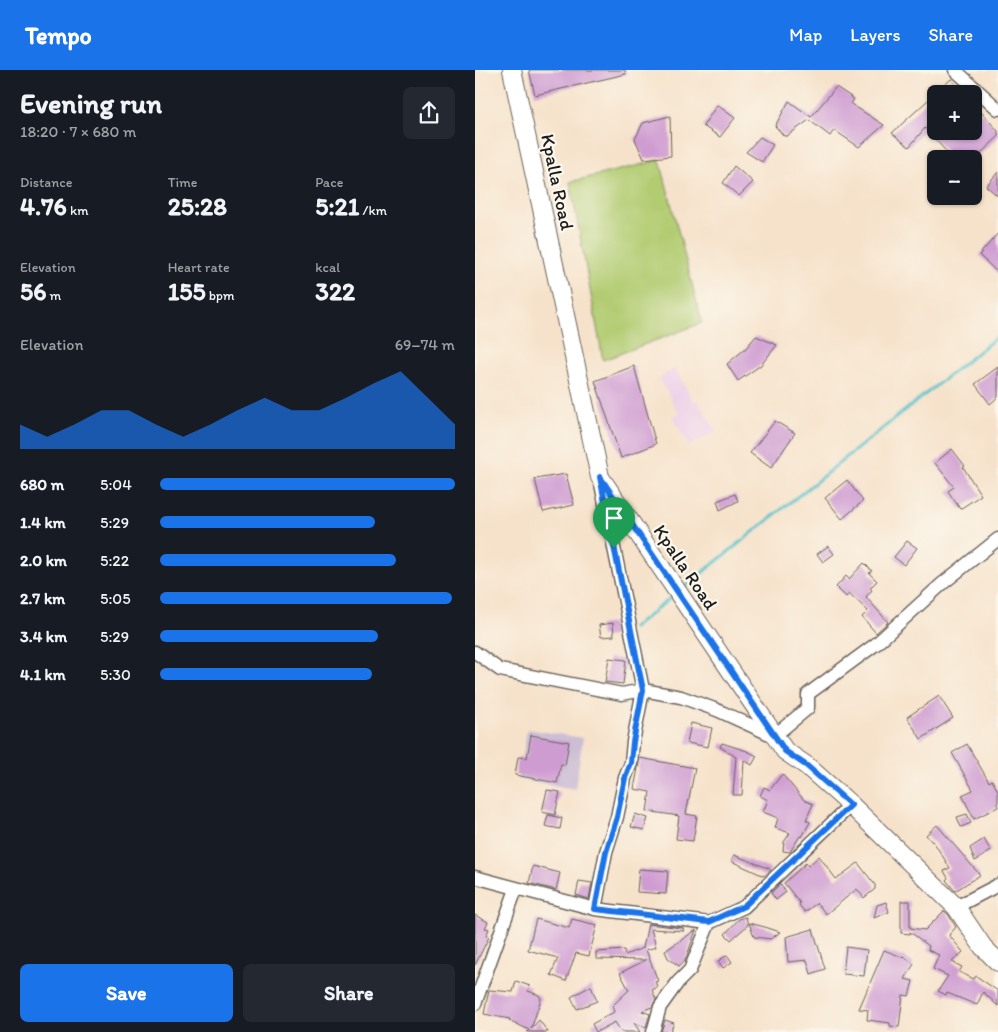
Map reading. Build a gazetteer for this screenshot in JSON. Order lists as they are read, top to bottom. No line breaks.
{"streets":{"street":["Kpalla Road"]},"page":{"header":"Tempo","nav":["Map","Layers","Share"],"heading":["Evening run","18:20 · 7 × 680 m"],"map_buttons":["+","−"],"stats":[["Distance","4.76 km"],["Time","25:28"],["Pace","5:21 /km"],["Elevation","56 m"],["Heart rate","155 bpm"],["kcal","322"]],"chart":["Elevation","69–74 m"],"list":[{"name":"680 m","note":"5:04"},{"name":"1.4 km","note":"5:29"},{"name":"2.0 km","note":"5:22"},{"name":"2.7 km","note":"5:05"},{"name":"3.4 km","note":"5:29"},{"name":"4.1 km","note":"5:30"}],"buttons":["Save","Share"]}}
